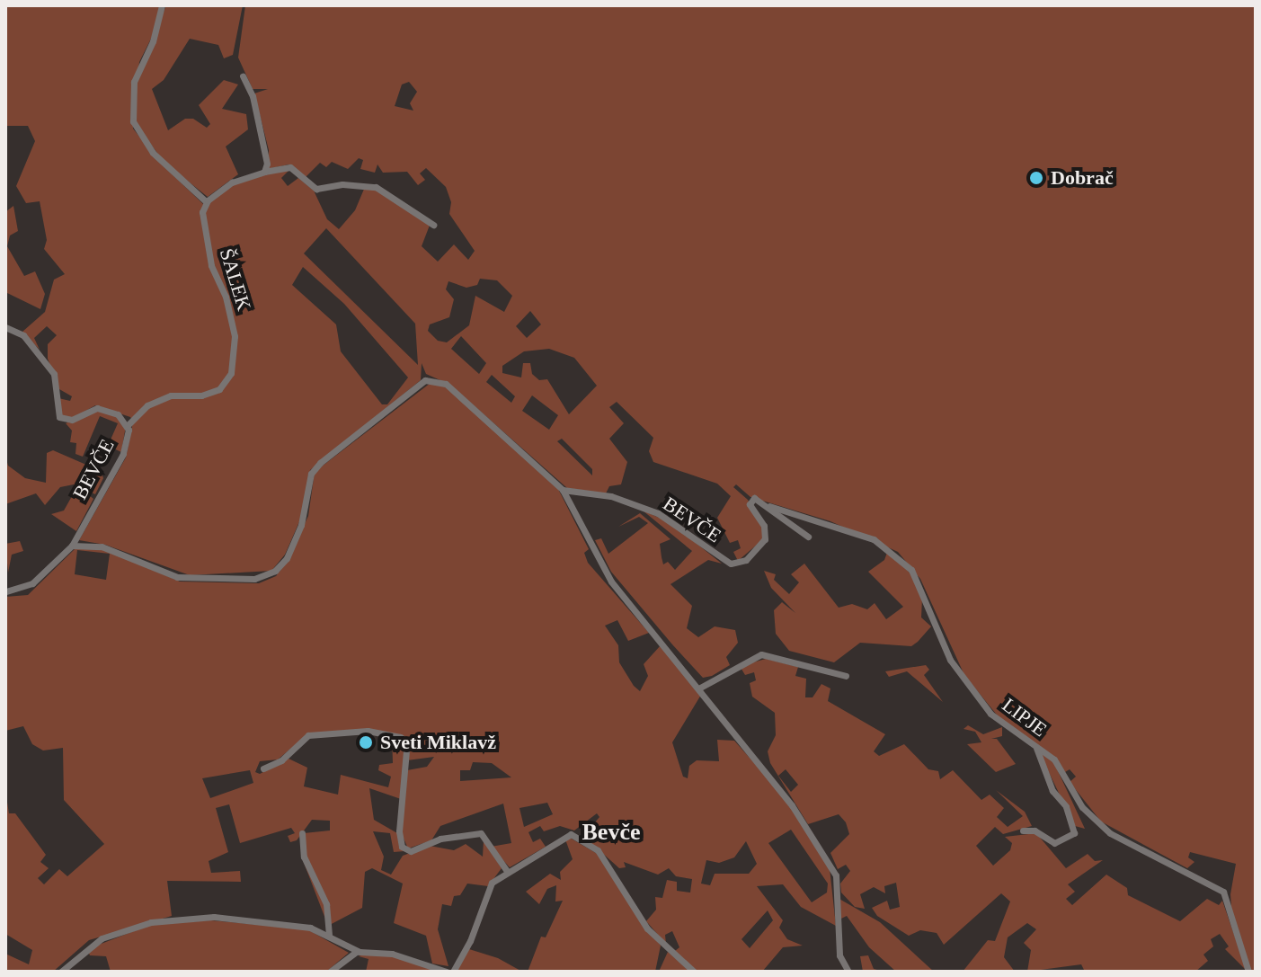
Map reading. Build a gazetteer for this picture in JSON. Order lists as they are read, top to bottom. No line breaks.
{"streets":{"street":["ŠALEK","BEVČE","LIPJE"]},"crossings":[["ŠALEK","BEVČE"],["BEVČE","LIPJE"]],"districts":["Bevče"],"places":["Dobrač","Sveti Miklavž"]}
